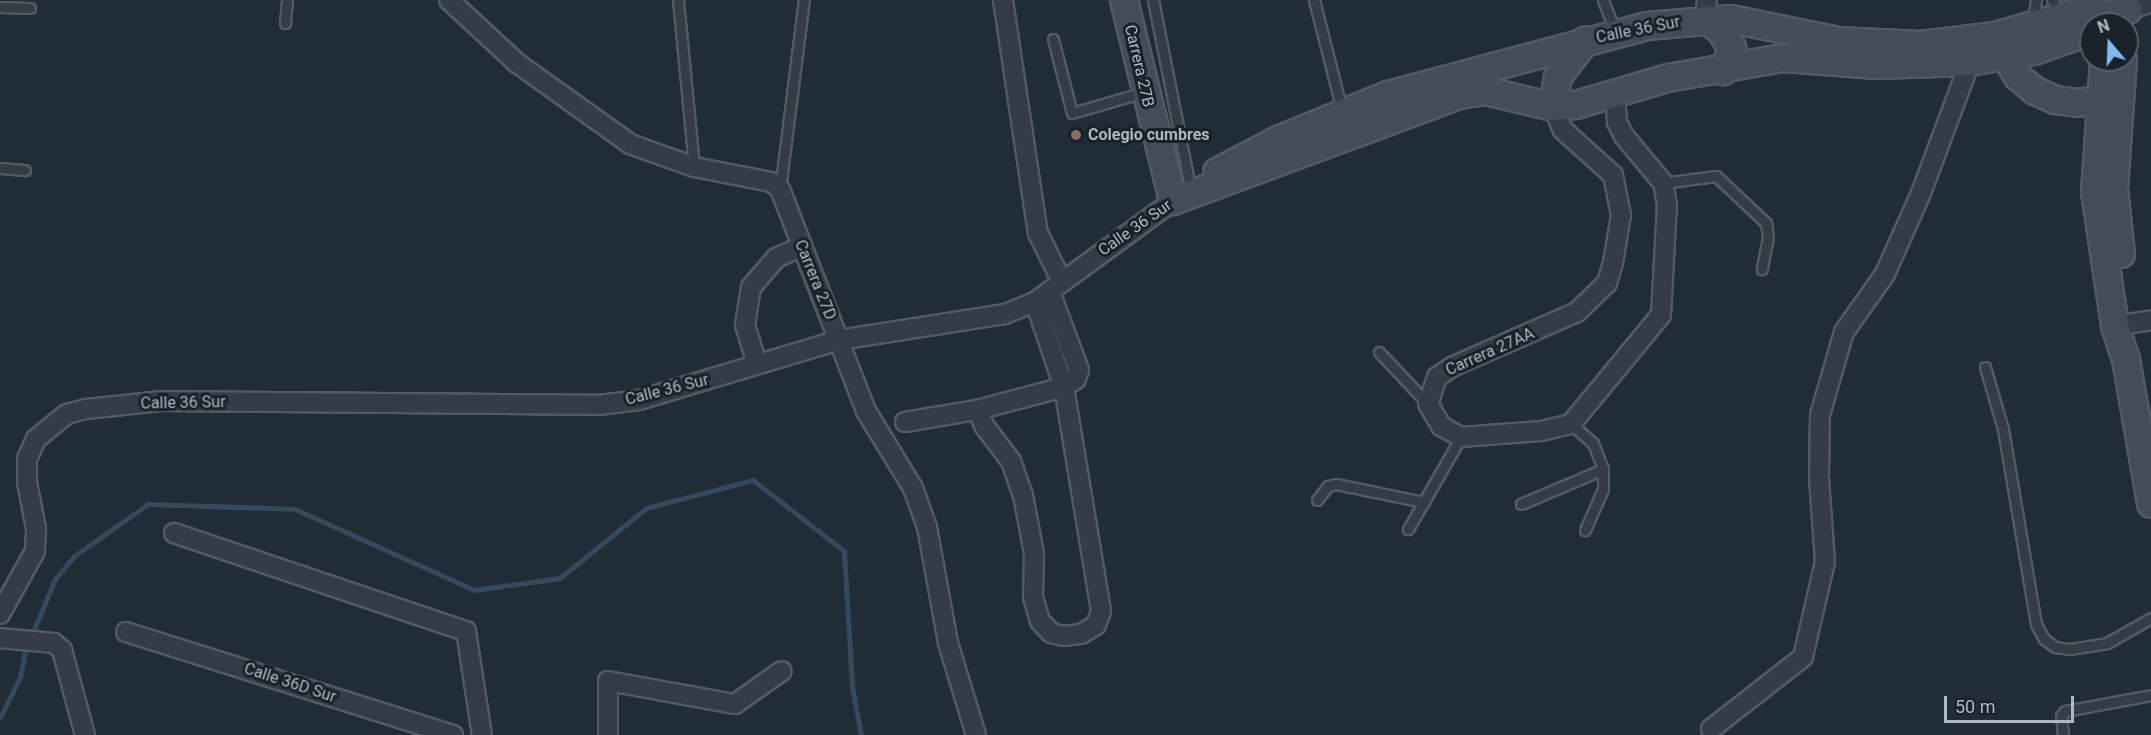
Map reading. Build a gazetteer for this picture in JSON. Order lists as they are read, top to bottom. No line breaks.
{"streets":{"street":["Calle 36 Sur","Carrera 27B","Carrera 27D","Carrera 27AA","Calle 36D Sur"]},"crossings":[["Calle 36 Sur","Carrera 27B"],["Calle 36 Sur","Carrera 27D"],["Calle 36 Sur","Carrera 27AA"]],"places":["Colegio cumbres"],"scale_bar":"50 m","north":"top"}
